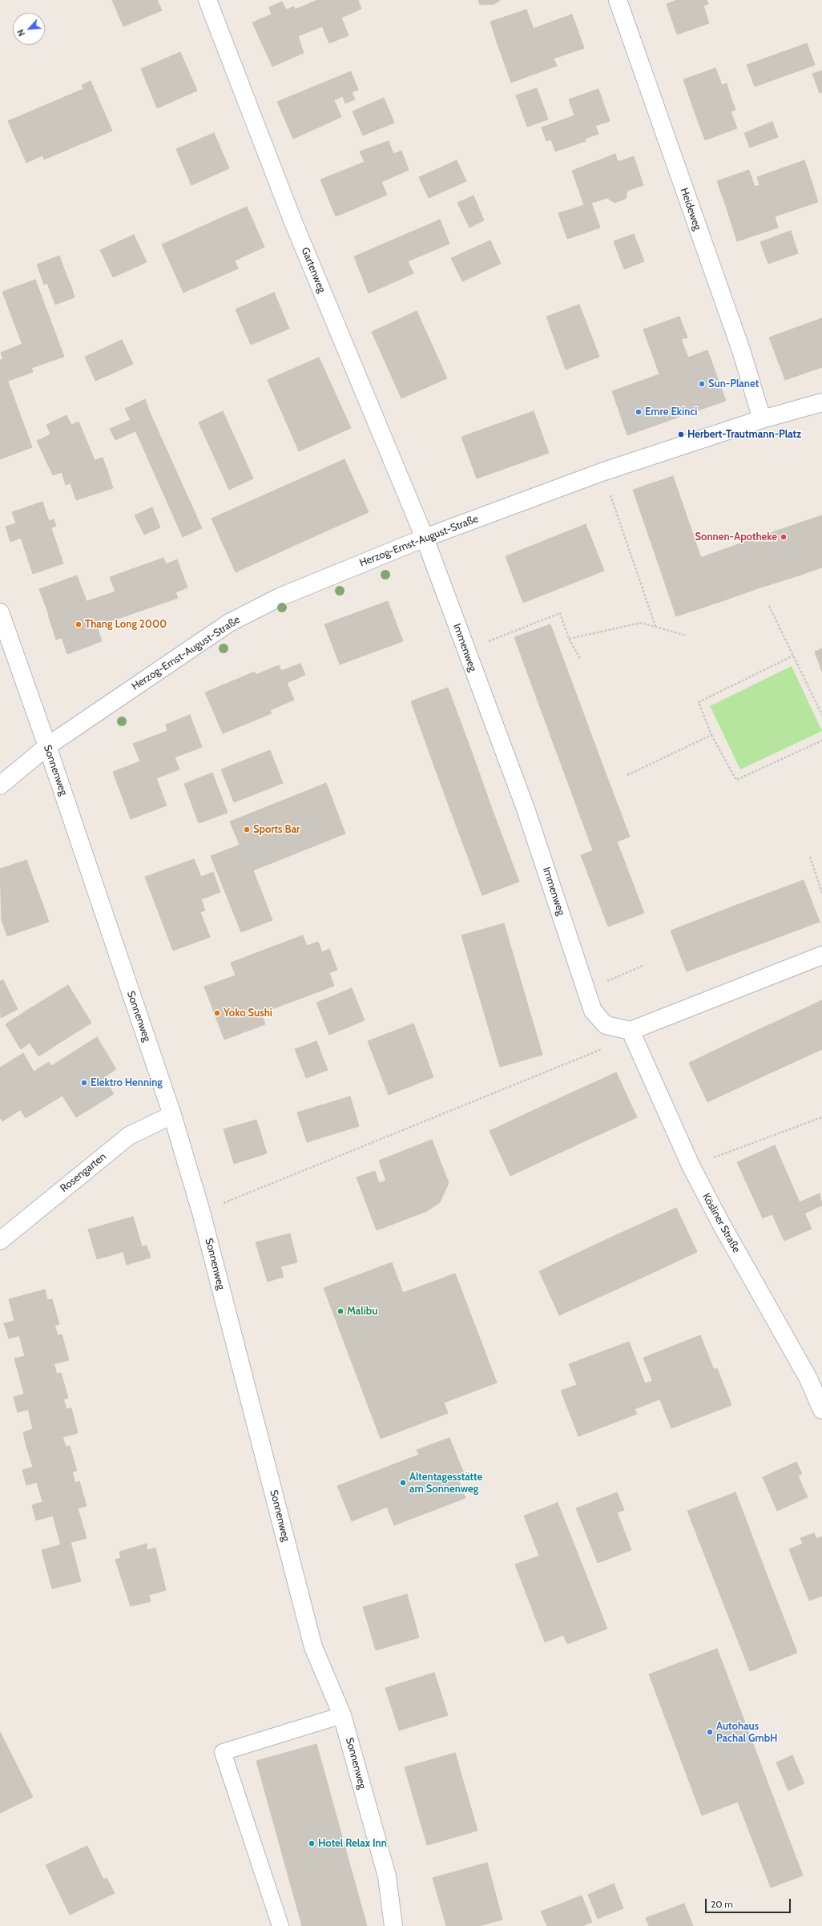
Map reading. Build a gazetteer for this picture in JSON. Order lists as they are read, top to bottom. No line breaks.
{"streets":{"street":["Heideweg","Gartenweg","Herzog-Ernst-August-Straße","Immenweg","Sonnenweg","Rosengarten","Kösliner Straße"]},"crossings":[["Heideweg","Herzog-Ernst-August-Straße"],["Gartenweg","Herzog-Ernst-August-Straße"],["Gartenweg","Immenweg"],["Herzog-Ernst-August-Straße","Immenweg"],["Herzog-Ernst-August-Straße","Sonnenweg"],["Immenweg","Kösliner Straße"],["Sonnenweg","Rosengarten"]],"places":["Sun-Planet","Emre Ekinci","Herbert-Trautmann-Platz","Sonnen-Apotheke","Thang Long 2000","Sports Bar","Yoko Sushi","Elektro Henning","Malibu","Altentagesstätte am Sonnenweg","Autohaus Pachal GmbH","Hotel Relax Inn"],"scale_bar":"20 m","north":"bottom left"}
